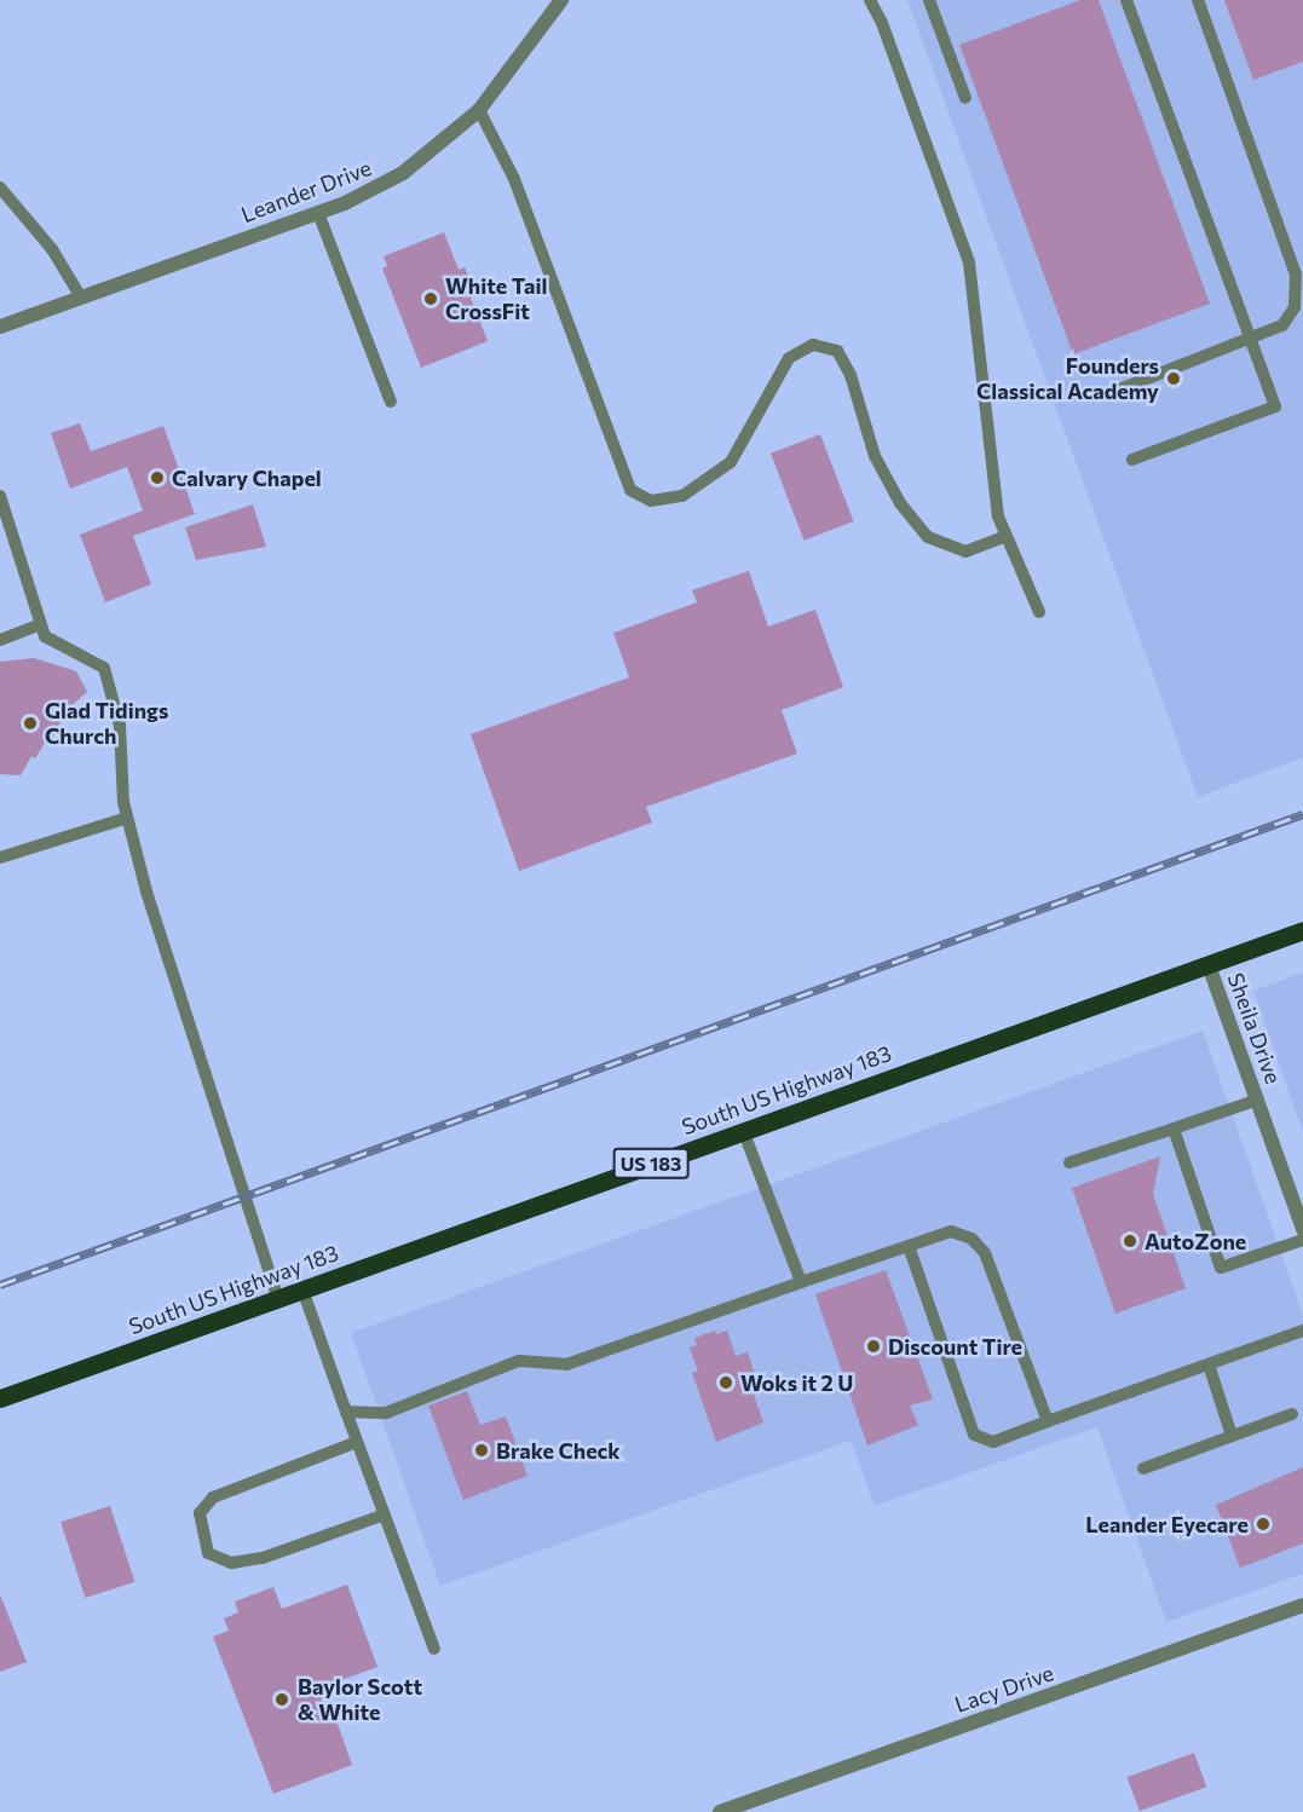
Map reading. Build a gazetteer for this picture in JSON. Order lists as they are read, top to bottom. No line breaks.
{"streets":{"main road":["South US Highway 183","US 183"],"street":["Leander Drive","Sheila Drive","Lacy Drive"]},"crossings":[["Sheila Drive","South US Highway 183"]],"places":["White Tail CrossFit","Founders Classical Academy","Calvary Chapel","Glad Tidings Church","AutoZone","Discount Tire","Woks it 2 U","Brake Check","Leander Eyecare","Baylor Scott & White"]}
